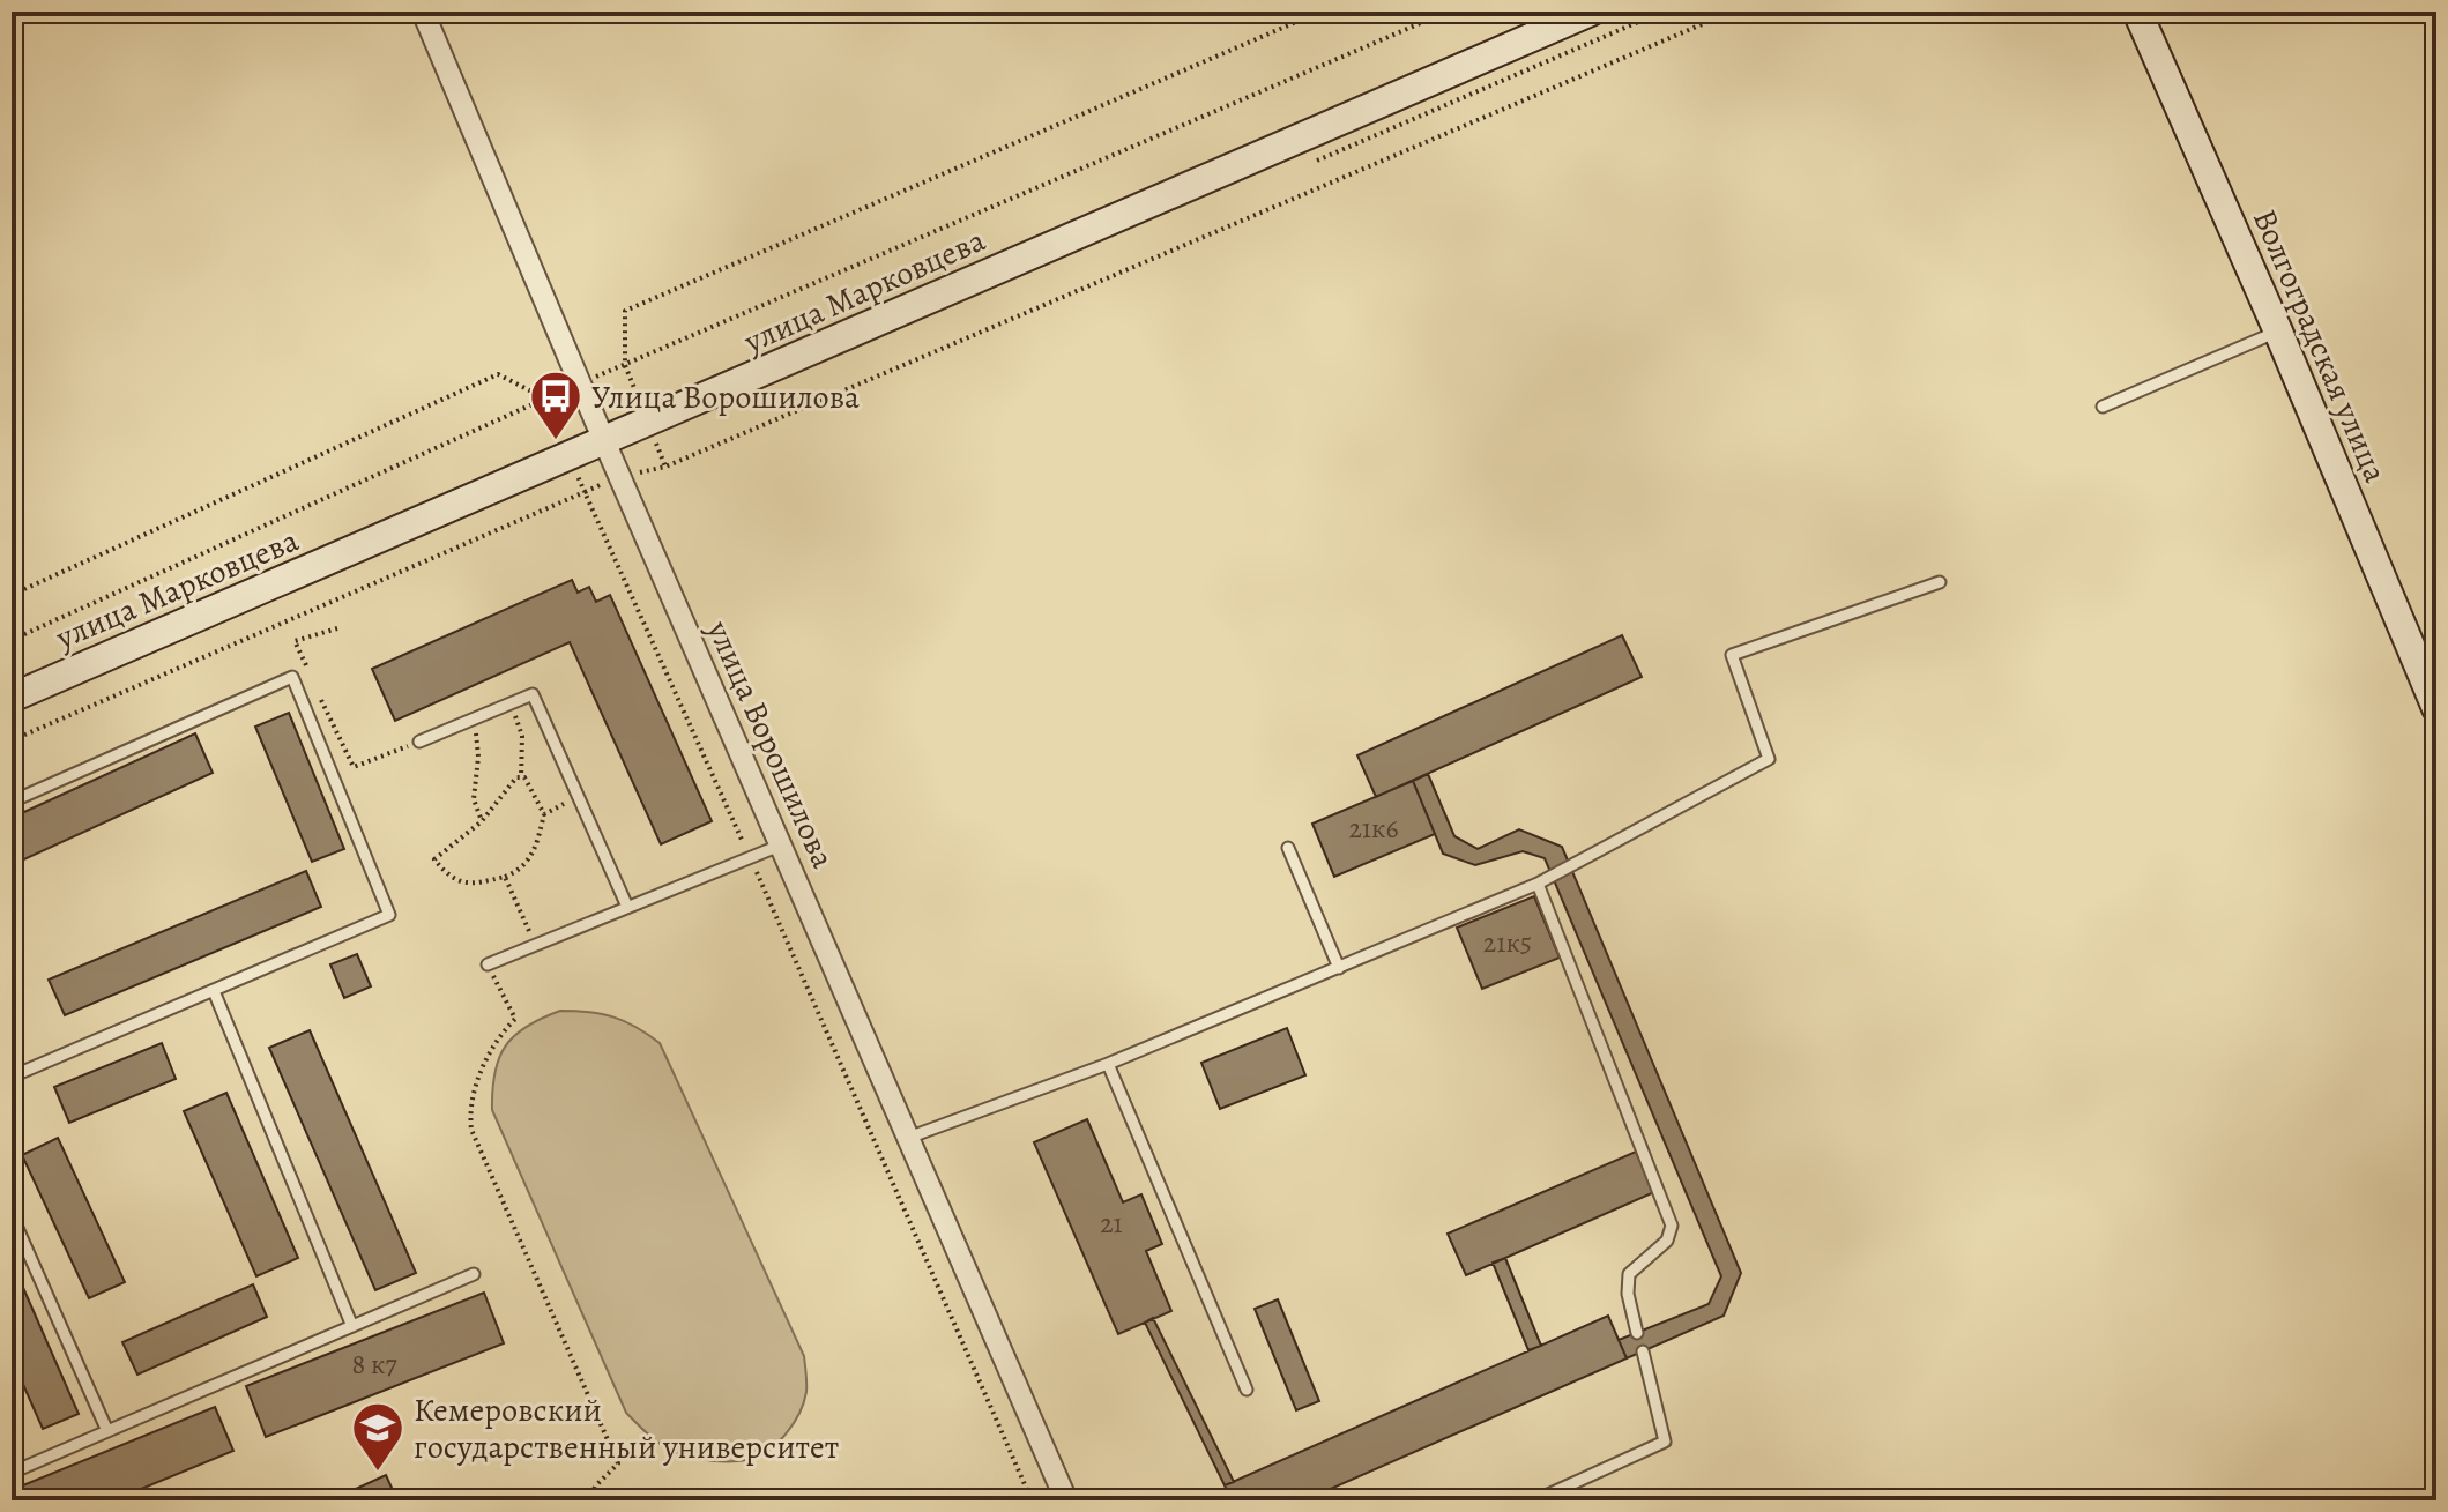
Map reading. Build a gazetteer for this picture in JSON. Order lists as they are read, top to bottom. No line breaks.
{"streets":{"main road":["улица Марковцева","Волгоградская улица"],"street":["улица Ворошилова"]},"crossings":[["улица Марковцева","улица Ворошилова"]],"places":{"bus stop":["Улица Ворошилова"],"school or university":["Кемеровский государственный университет"]},"house_numbers":["21к6","21к5","21","8 к7"]}
